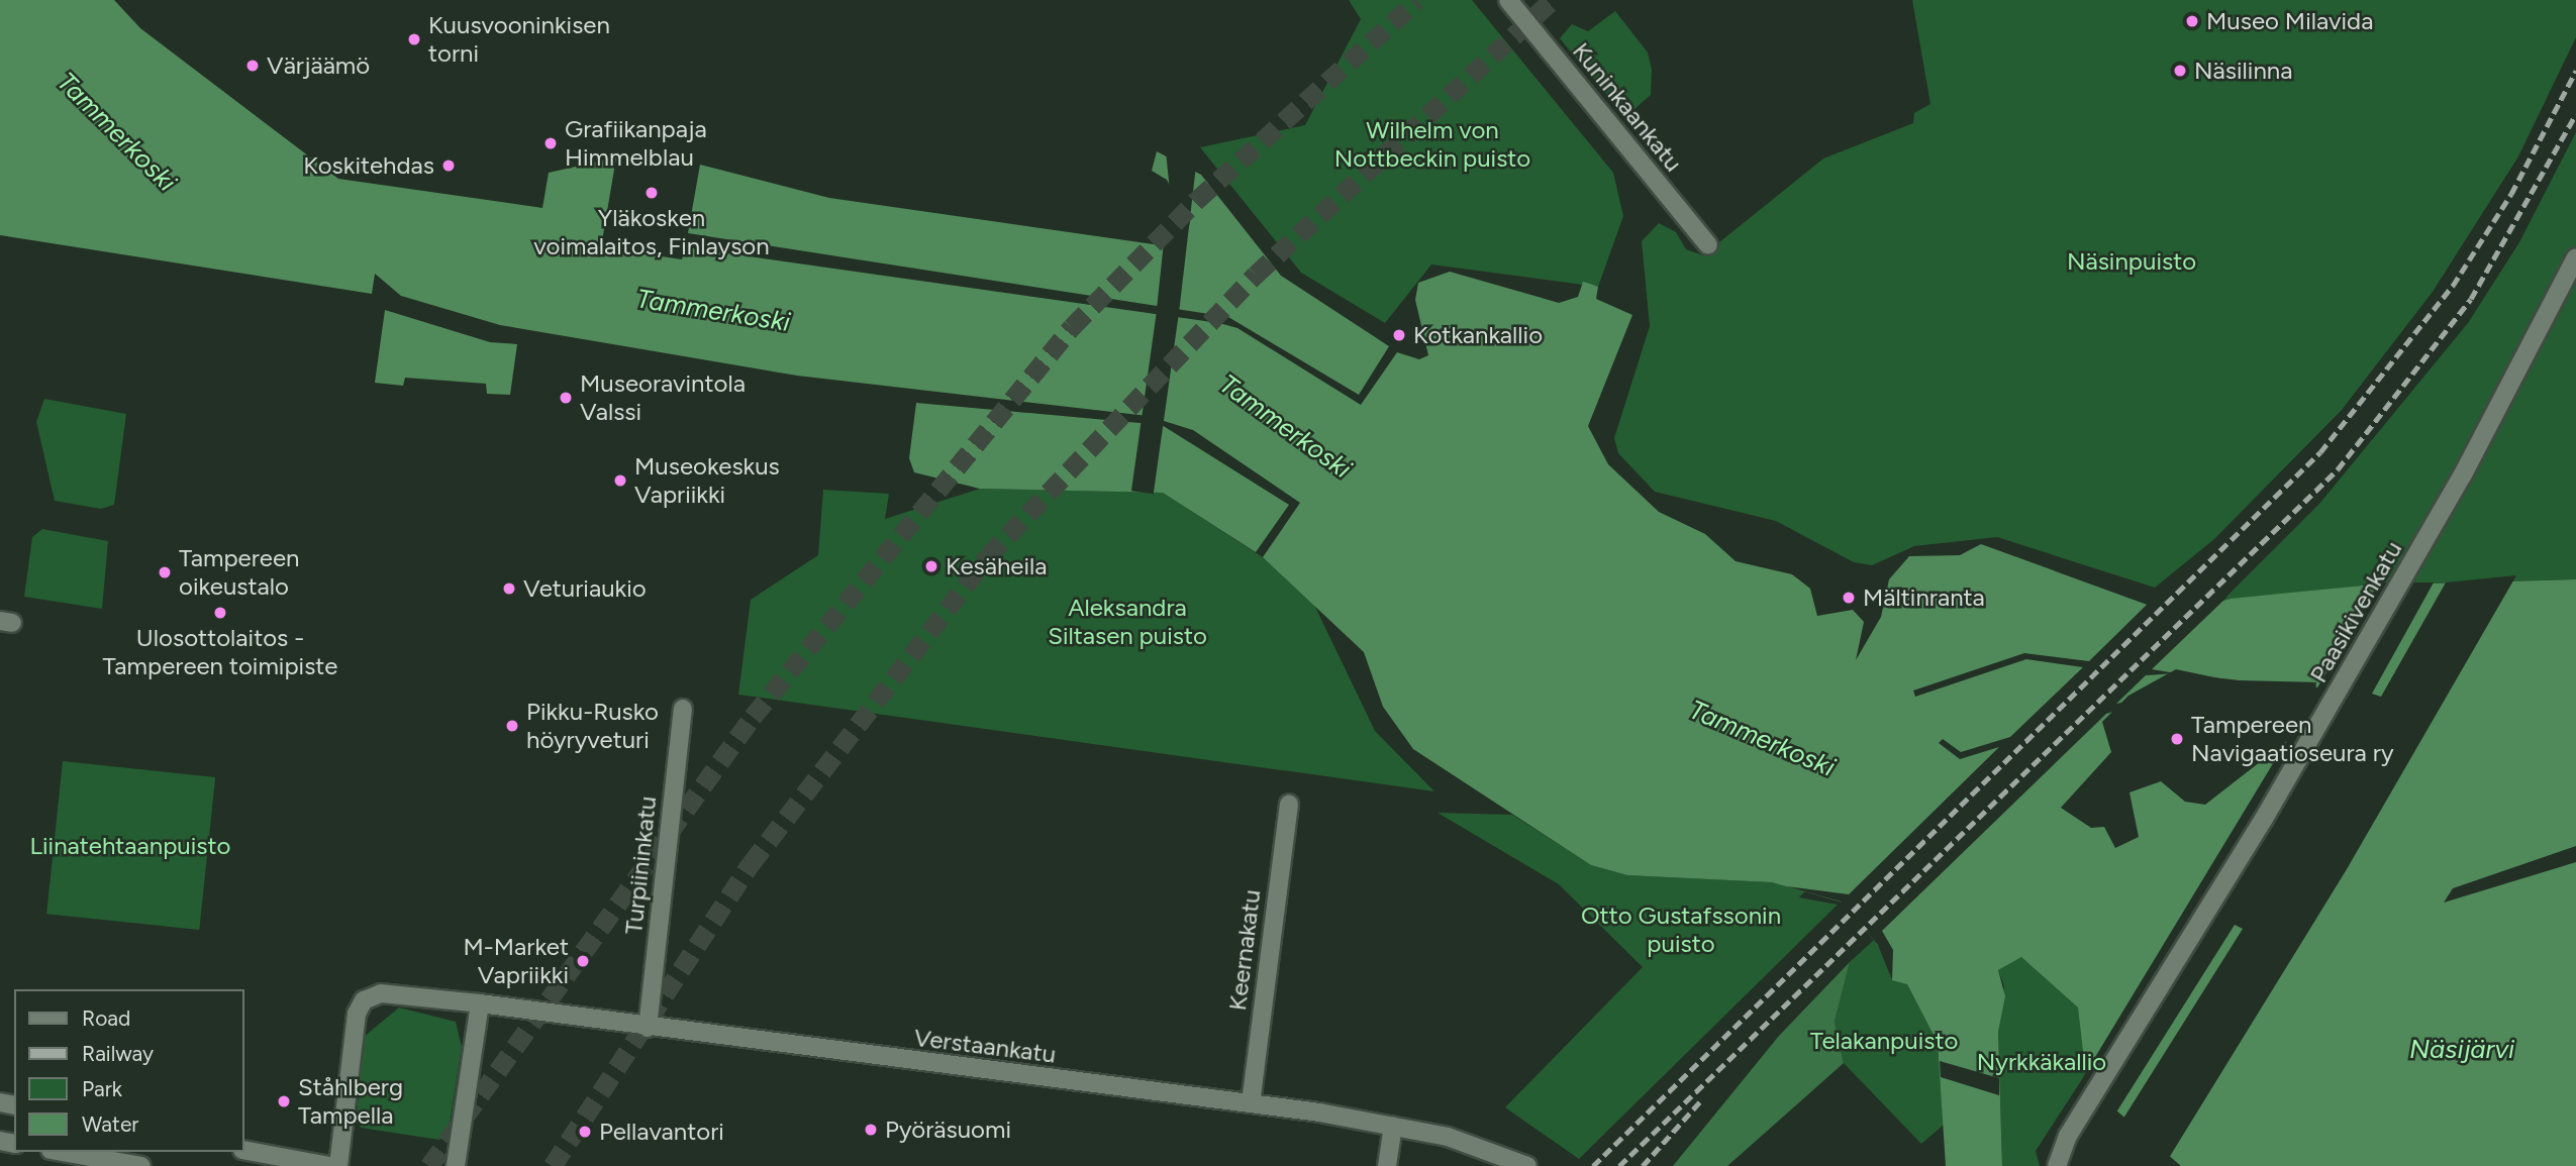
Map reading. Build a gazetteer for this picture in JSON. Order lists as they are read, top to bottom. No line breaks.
{"streets":{"street":["Kuninkaankatu","Paasikivenkatu","Turpiininkatu","Keernakatu","Verstaankatu"]},"crossings":[["Turpiininkatu","Verstaankatu"],["Keernakatu","Verstaankatu"]],"water":["Tammerkoski","Näsijärvi"],"parks":["Wilhelm von Nottbeckin puisto","Näsinpuisto","Aleksandra Siltasen puisto","Liinatehtaanpuisto","Otto Gustafssonin puisto","Telakanpuisto","Nyrkkäkallio"],"places":["Museo Milavida","Kuusvooninkisen torni","Värjäämö","Näsilinna","Grafiikanpaja Himmelblau","Koskitehdas","Yläkosken voimalaitos, Finlayson","Kotkankallio","Museoravintola Valssi","Museokeskus Vapriikki","Kesäheila","Tampereen oikeustalo","Veturiaukio","Mältinranta","Ulosottolaitos - Tampereen toimipiste","Pikku-Rusko höyryveturi","Tampereen Navigaatioseura ry","M-Market Vapriikki","Ståhlberg Tampella","Pyöräsuomi","Pellavantori"],"legend":["Road","Railway","Park","Water"]}
